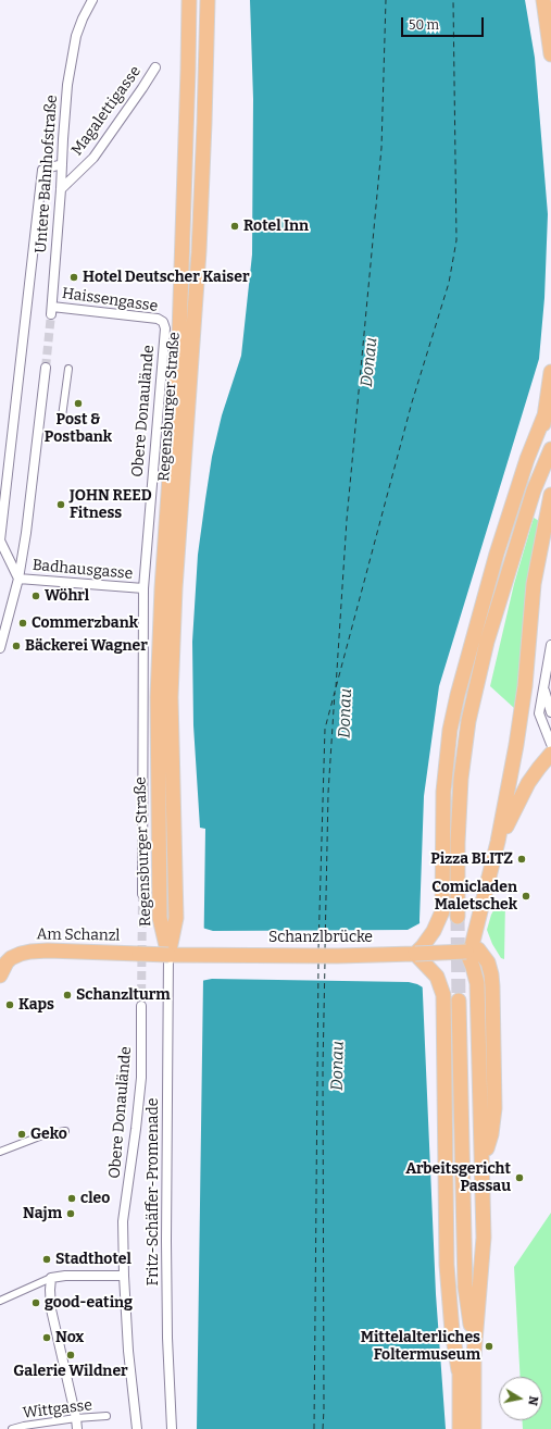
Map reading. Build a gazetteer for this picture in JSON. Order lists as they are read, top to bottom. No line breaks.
{"streets":{"main road":["Regensburger Straße","Am Schanzl","Schanzlbrücke"],"street":["Magalettigasse","Untere Bahnhofstraße","Haissengasse","Obere Donaulände","Badhausgasse","Fritz-Schäffer-Promenade","Wittgasse"]},"crossings":[["Magalettigasse","Untere Bahnhofstraße"],["Untere Bahnhofstraße","Haissengasse"],["Haissengasse","Obere Donaulände"],["Regensburger Straße","Am Schanzl"],["Regensburger Straße","Schanzlbrücke"],["Regensburger Straße","Fritz-Schäffer-Promenade"],["Obere Donaulände","Badhausgasse"],["Am Schanzl","Schanzlbrücke"],["Am Schanzl","Fritz-Schäffer-Promenade"],["Schanzlbrücke","Fritz-Schäffer-Promenade"]],"water":["Donau"],"places":["Rotel Inn","Hotel Deutscher Kaiser","Post & Postbank","JOHN REED Fitness","Wöhrl","Commerzbank","Bäckerei Wagner","Pizza BLITZ","Comicladen Maletschek","Schanzlturm","Kaps","Geko","Arbeitsgericht Passau","cleo","Najm","Stadthotel","good-eating","Nox","Mittelalterliches Foltermuseum","Galerie Wildner"],"scale_bar":"50 m","north":"right"}
